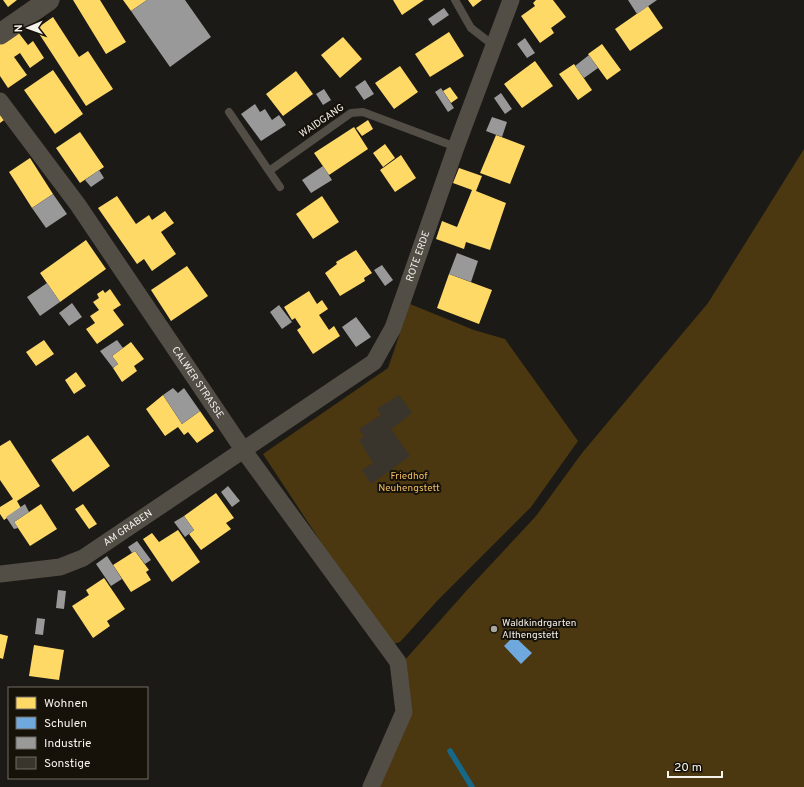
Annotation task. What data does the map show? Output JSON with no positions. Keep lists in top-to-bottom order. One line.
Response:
{"streets":{"street":["ROTE ERDE","CALWER STRASSE","AM GRABEN"],"lane":["WAIDGANG"]},"crossings":[["WAIDGANG","ROTE ERDE"],["ROTE ERDE","CALWER STRASSE"],["ROTE ERDE","AM GRABEN"],["CALWER STRASSE","AM GRABEN"]],"parks":["Friedhof Neuhengstett"],"places":["Waldkindrgarten Althengstett"],"legend":["Wohnen","Schulen","Industrie","Sonstige"],"scale_bar":"20 m","north":"left"}
